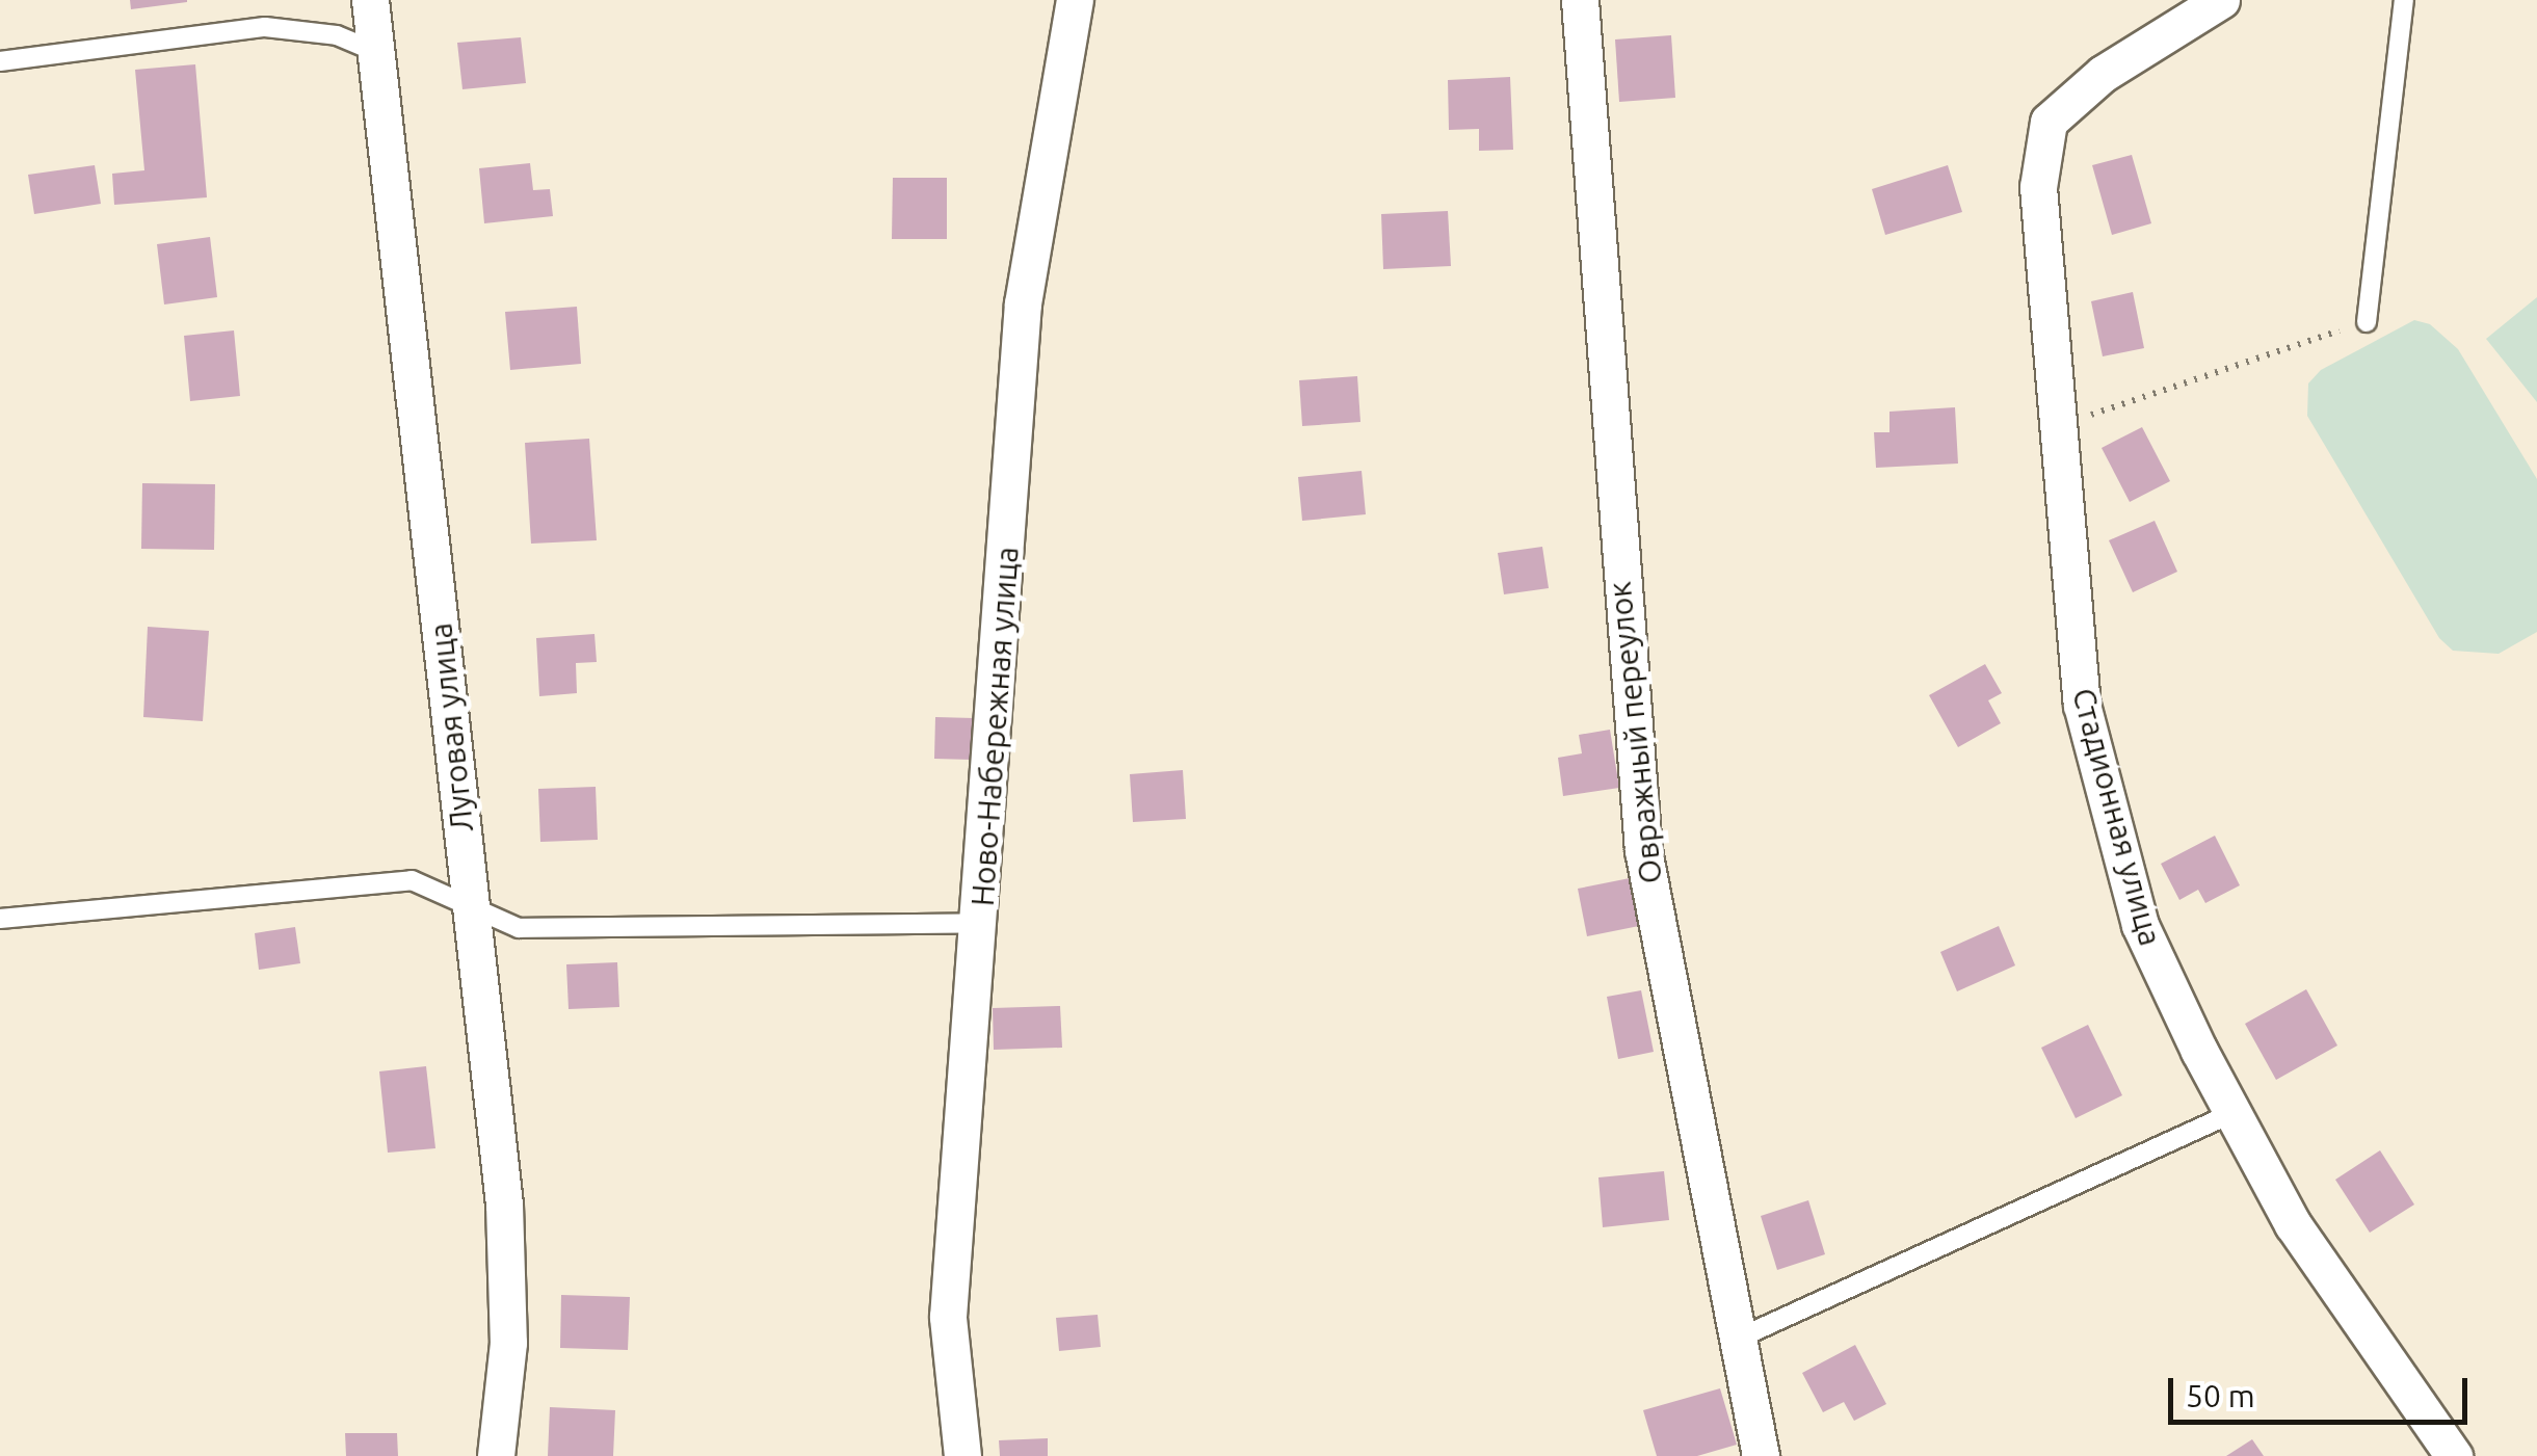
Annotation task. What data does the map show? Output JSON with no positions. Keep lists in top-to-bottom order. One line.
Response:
{"streets":{"street":["Ново-Набережная улица","Луговая улица","Овражный переулок","Стадионная улица"]},"scale_bar":"50 m"}
